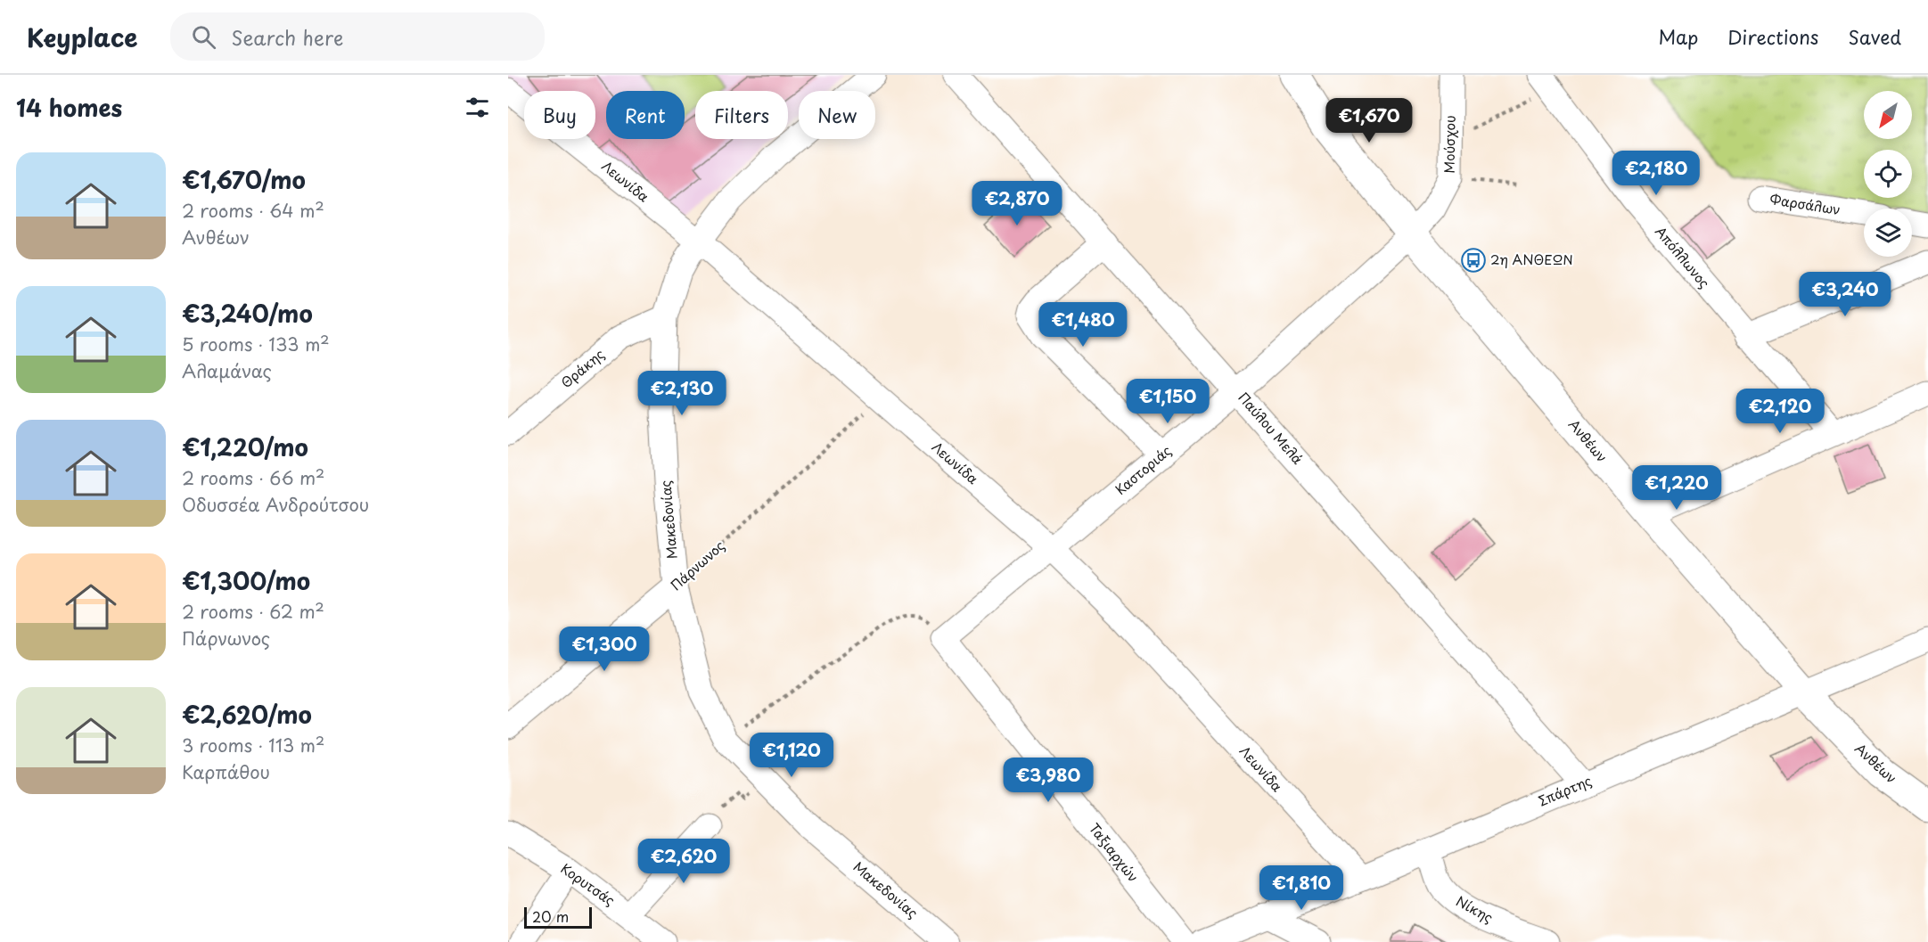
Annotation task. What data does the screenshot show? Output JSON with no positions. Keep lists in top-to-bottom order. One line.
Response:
{"streets":{"street":["Μούσχου","Λεωνίδα","Φαρσάλων","Απόλλωνος","Θράκης","Παύλου Μελά","Ανθέων","Καστοριάς","Μακεδονίας","Πάρνωνος","Σπάρτης","Ταξιαρχών","Κορυτσάς","Νίκης"]},"crossings":[["Μούσχου","Ανθέων"],["Μούσχου","Καστοριάς"],["Λεωνίδα","Καστοριάς"],["Λεωνίδα","Μακεδονίας"],["Λεωνίδα","Πάρνωνος"],["Λεωνίδα","Σπάρτης"],["Θράκης","Μακεδονίας"],["Παύλου Μελά","Καστοριάς"],["Παύλου Μελά","Σπάρτης"],["Ανθέων","Καστοριάς"],["Ανθέων","Σπάρτης"],["Καστοριάς","Ταξιαρχών"],["Μακεδονίας","Πάρνωνος"],["Σπάρτης","Νίκης"]],"places":{"bus stop":["2η ΑΝΘΕΩΝ"]},"scale_bar":"20 m","north":"bottom left","page":{"header":"Keyplace","search":"Search here","nav":["Map","Directions","Saved"],"heading":"14 homes","chip":["Buy","Rent","Filters","New"],"price":["€1,670","€2,180","€2,870","€3,240","€1,480","€2,130","€1,150","€2,120","€1,220","€1,300","€1,120","€3,980","€2,620","€1,810"],"list":[{"name":"€1,670/mo","note":"2 rooms · 64 m² · Ανθέων"},{"name":"€3,240/mo","note":"5 rooms · 133 m² · Αλαμάνας"},{"name":"€1,220/mo","note":"2 rooms · 66 m² · Οδυσσέα Ανδρούτσου"},{"name":"€1,300/mo","note":"2 rooms · 62 m² · Πάρνωνος"},{"name":"€2,620/mo","note":"3 rooms · 113 m² · Καρπάθου"}],"scale":"20 m"}}
